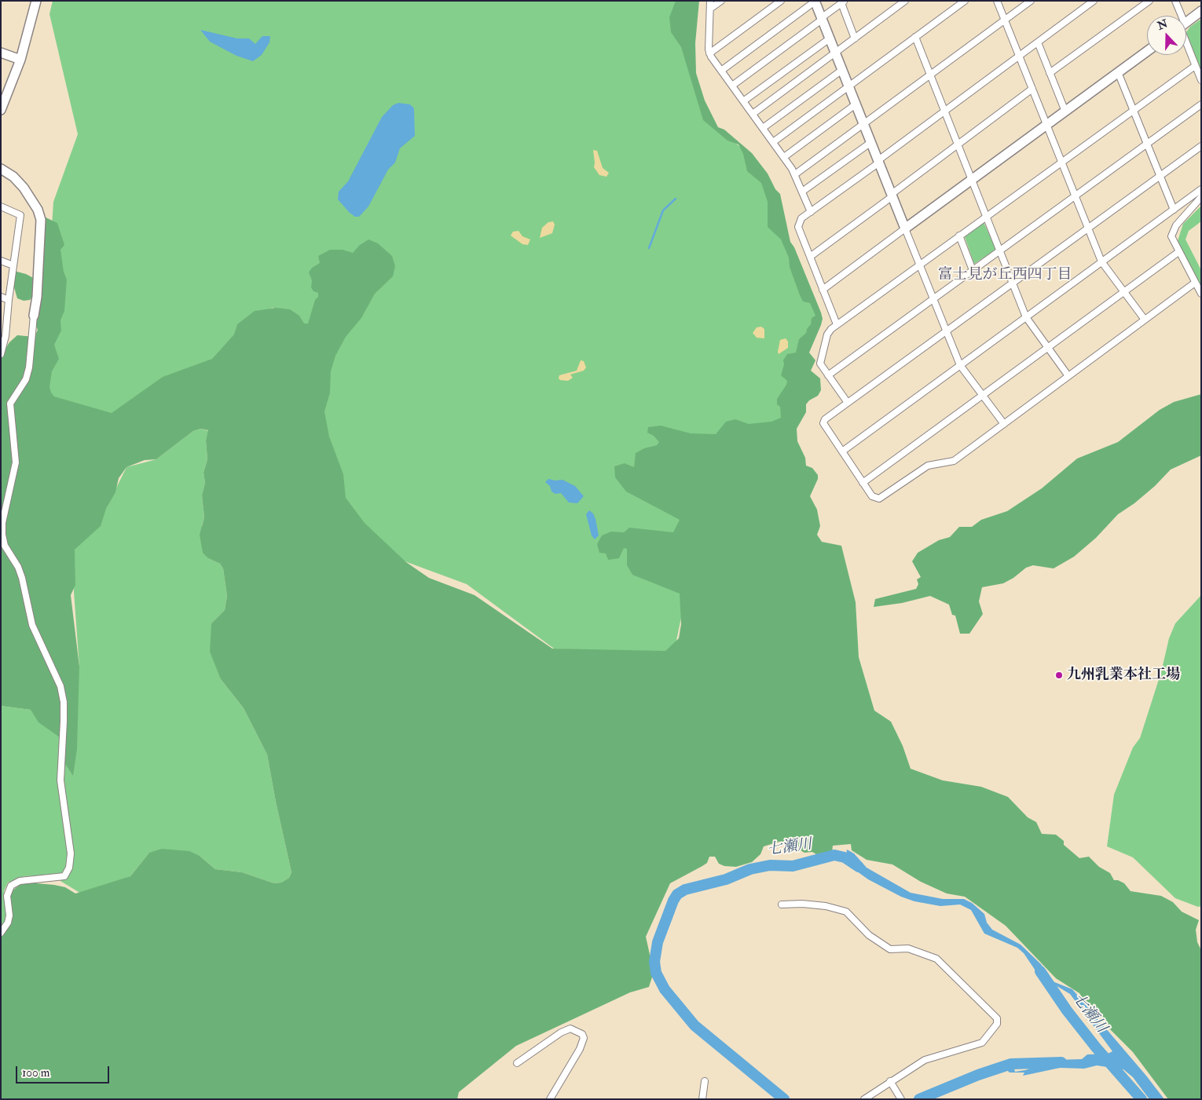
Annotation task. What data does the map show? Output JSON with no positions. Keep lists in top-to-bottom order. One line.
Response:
{"districts":["富士見が丘西四丁目"],"water":["七瀬川"],"places":["九州乳業本社工場"],"scale_bar":"100 m","north":"top"}
